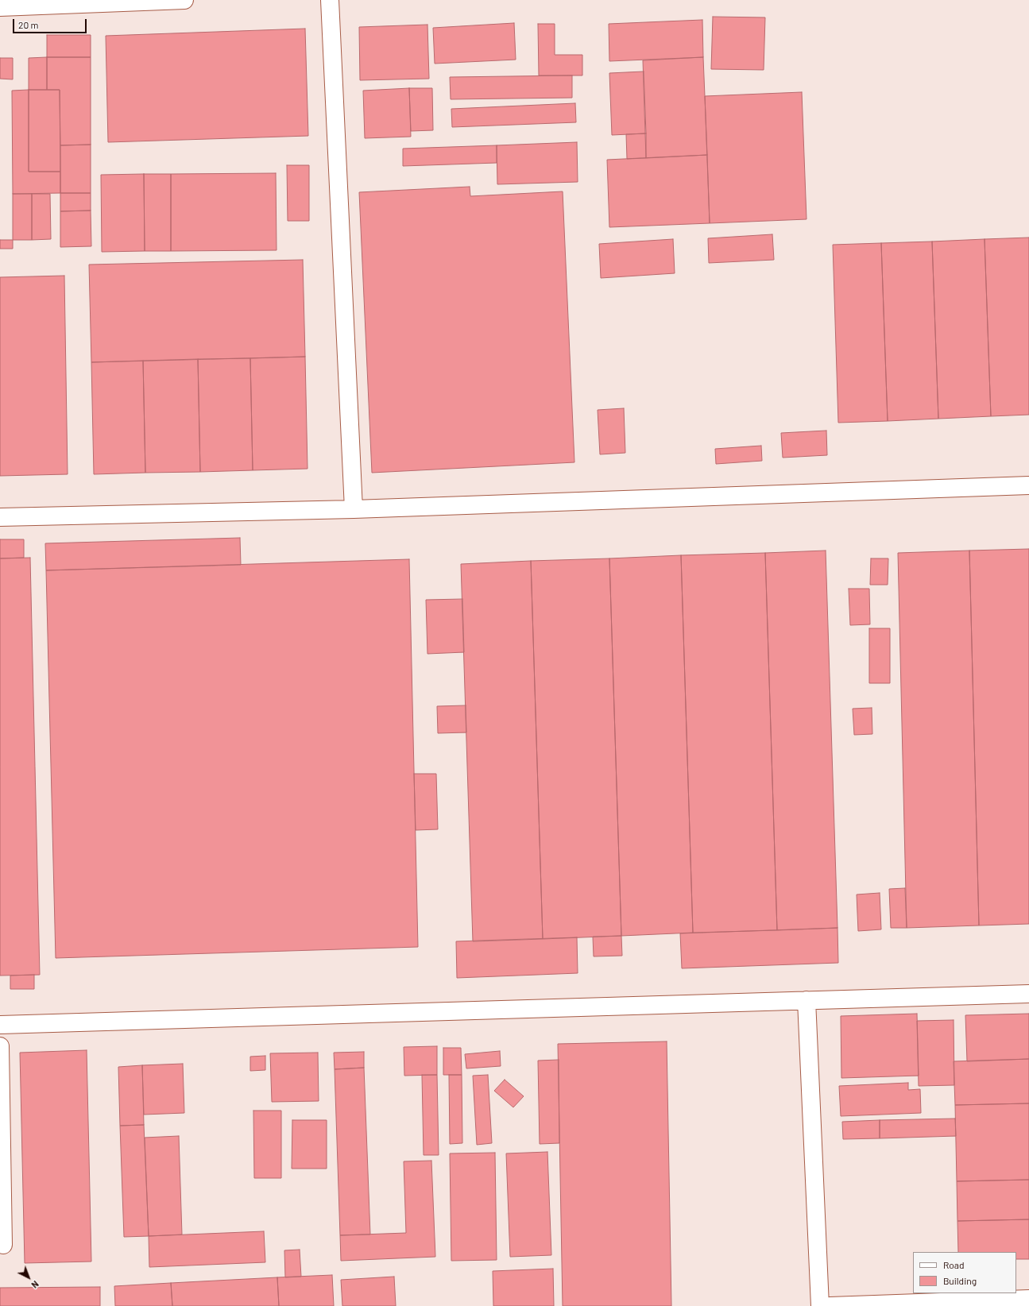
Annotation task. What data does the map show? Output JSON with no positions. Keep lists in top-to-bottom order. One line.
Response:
{"legend":["Road","Building"],"scale_bar":"20 m","north":"bottom right"}
